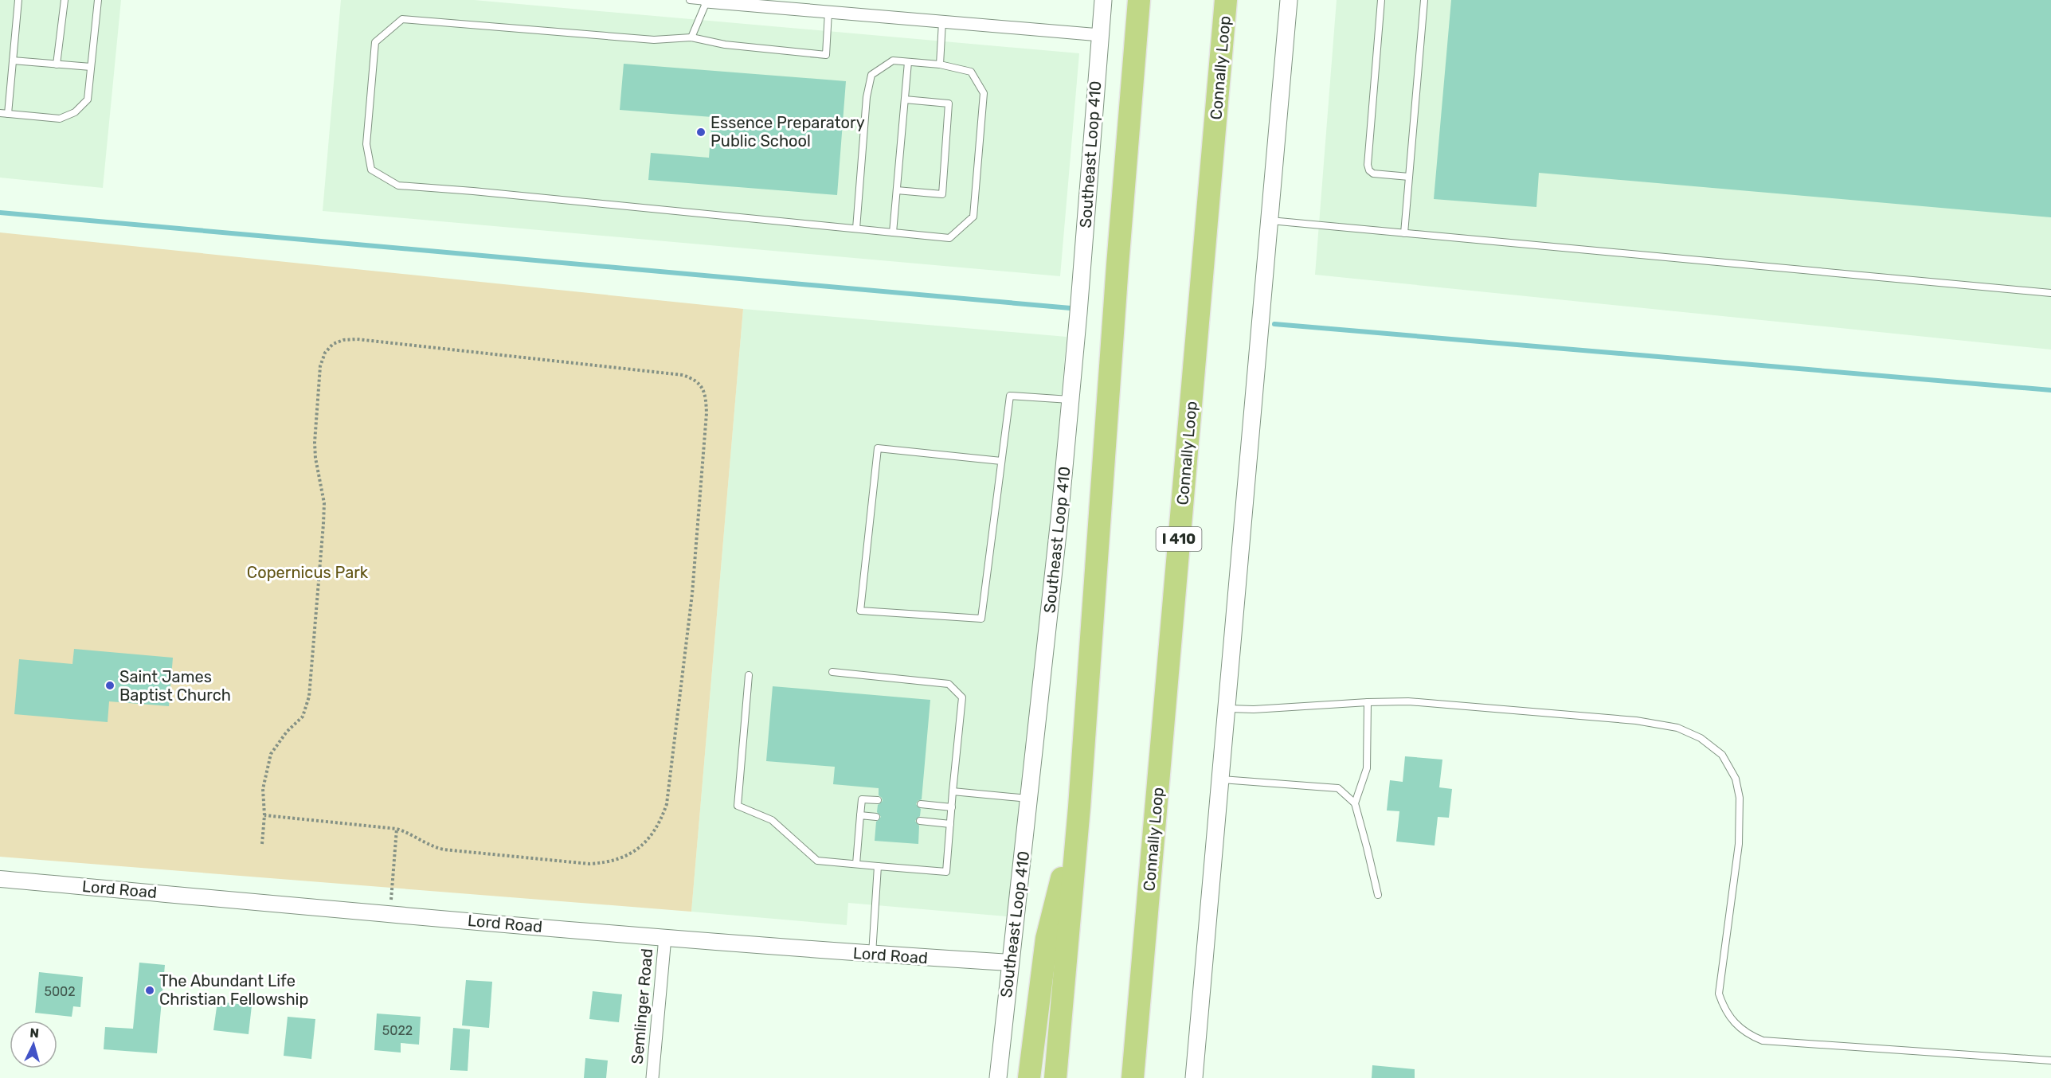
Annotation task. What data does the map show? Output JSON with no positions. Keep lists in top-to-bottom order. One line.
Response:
{"streets":{"highway":["Connally Loop","I 410"],"main road":["Southeast Loop 410"],"street":["Lord Road","Semlinger Road"]},"crossings":[["Southeast Loop 410","Lord Road"],["Lord Road","Semlinger Road"]],"parks":["Copernicus Park"],"places":["Essence Preparatory Public School","Saint James Baptist Church","The Abundant Life Christian Fellowship"],"house_numbers":["5002","5022"],"north":"top"}
